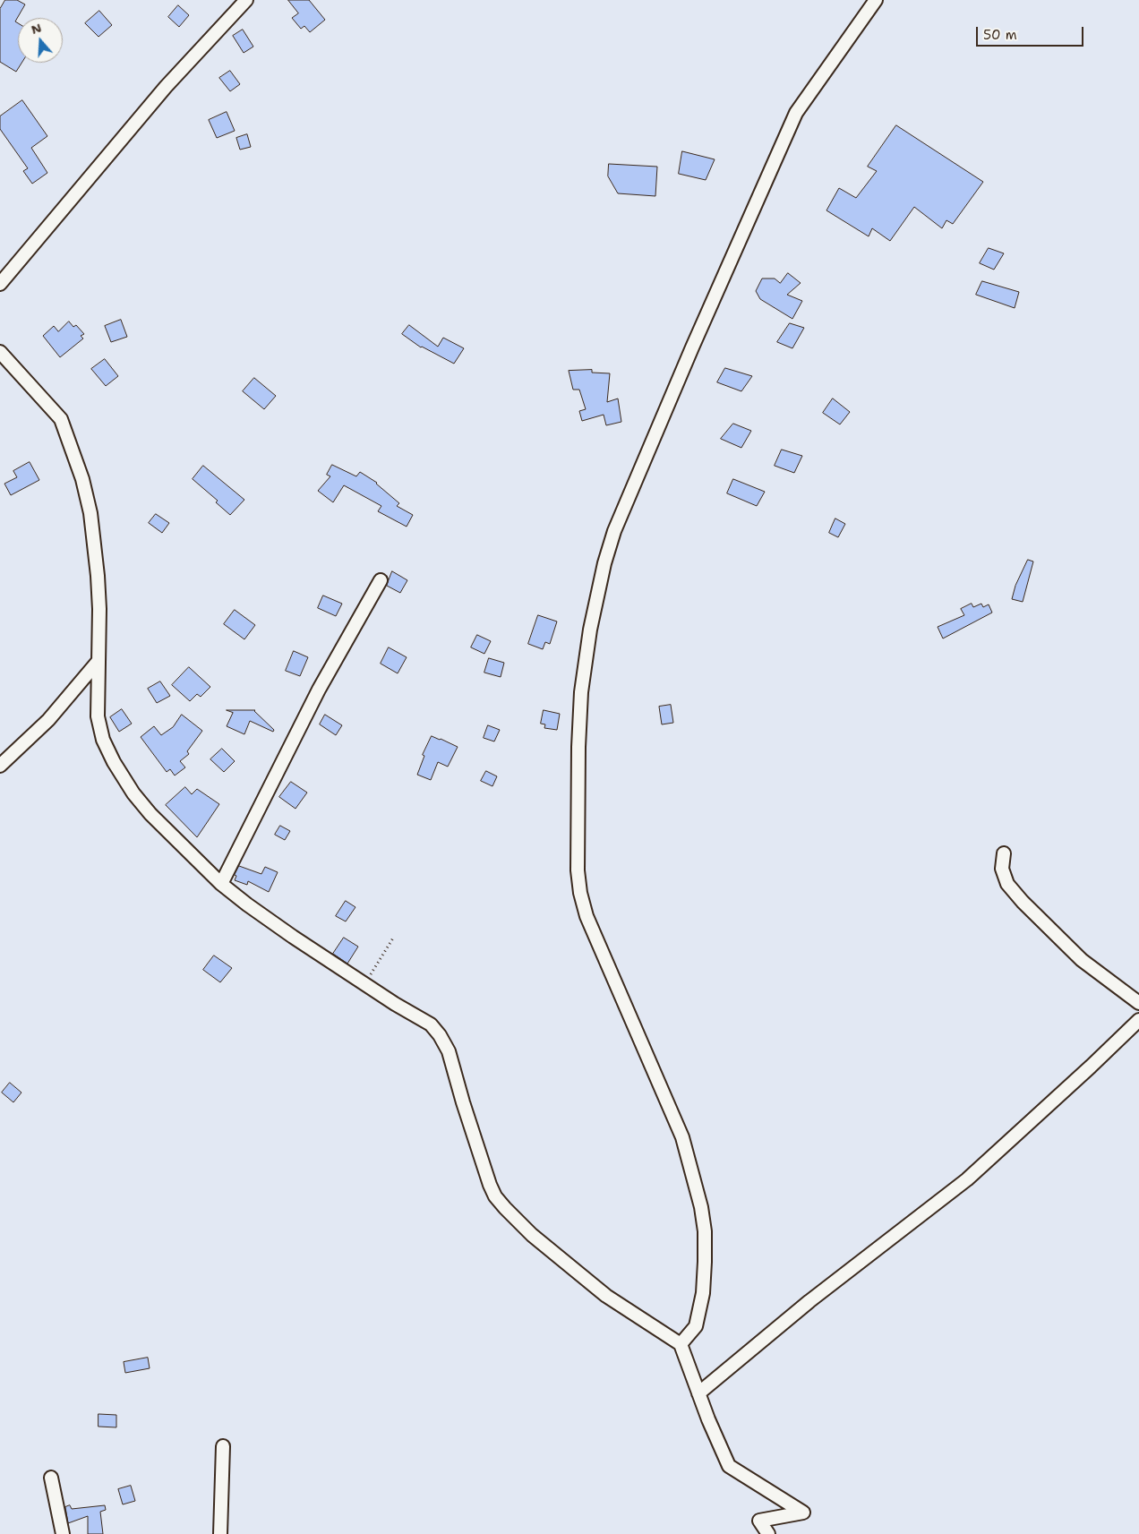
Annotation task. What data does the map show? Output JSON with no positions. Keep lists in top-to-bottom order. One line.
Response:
{"scale_bar":"50 m","north":"top"}
